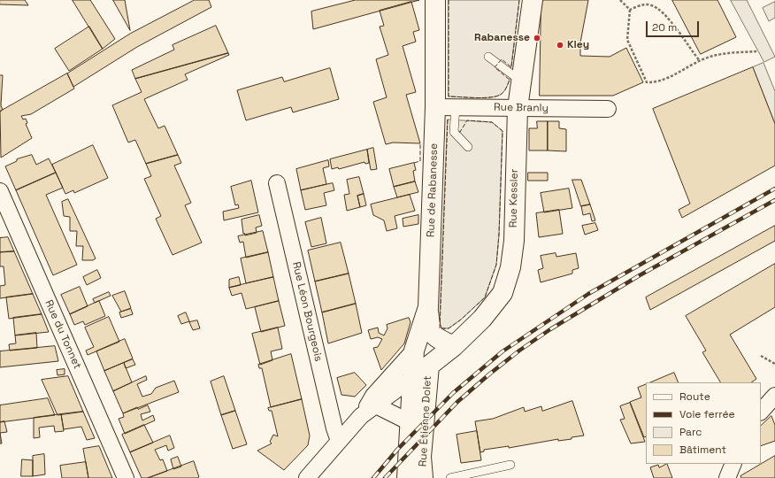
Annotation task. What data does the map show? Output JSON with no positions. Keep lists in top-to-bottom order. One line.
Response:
{"streets":{"main road":["Rue de Rabanesse","Rue Kessler","Rue Étienne Dolet"],"street":["Rue Branly","Rue Léon Bourgeois","Rue du Tonnet"]},"crossings":[["Rue Branly","Rue de Rabanesse"],["Rue Branly","Rue Kessler"],["Rue de Rabanesse","Rue Kessler"],["Rue de Rabanesse","Rue Étienne Dolet"],["Rue Kessler","Rue Étienne Dolet"]],"places":["Rabanesse","Kley"],"legend":["Route","Voie ferrée","Parc","Bâtiment"],"scale_bar":"20 m"}
